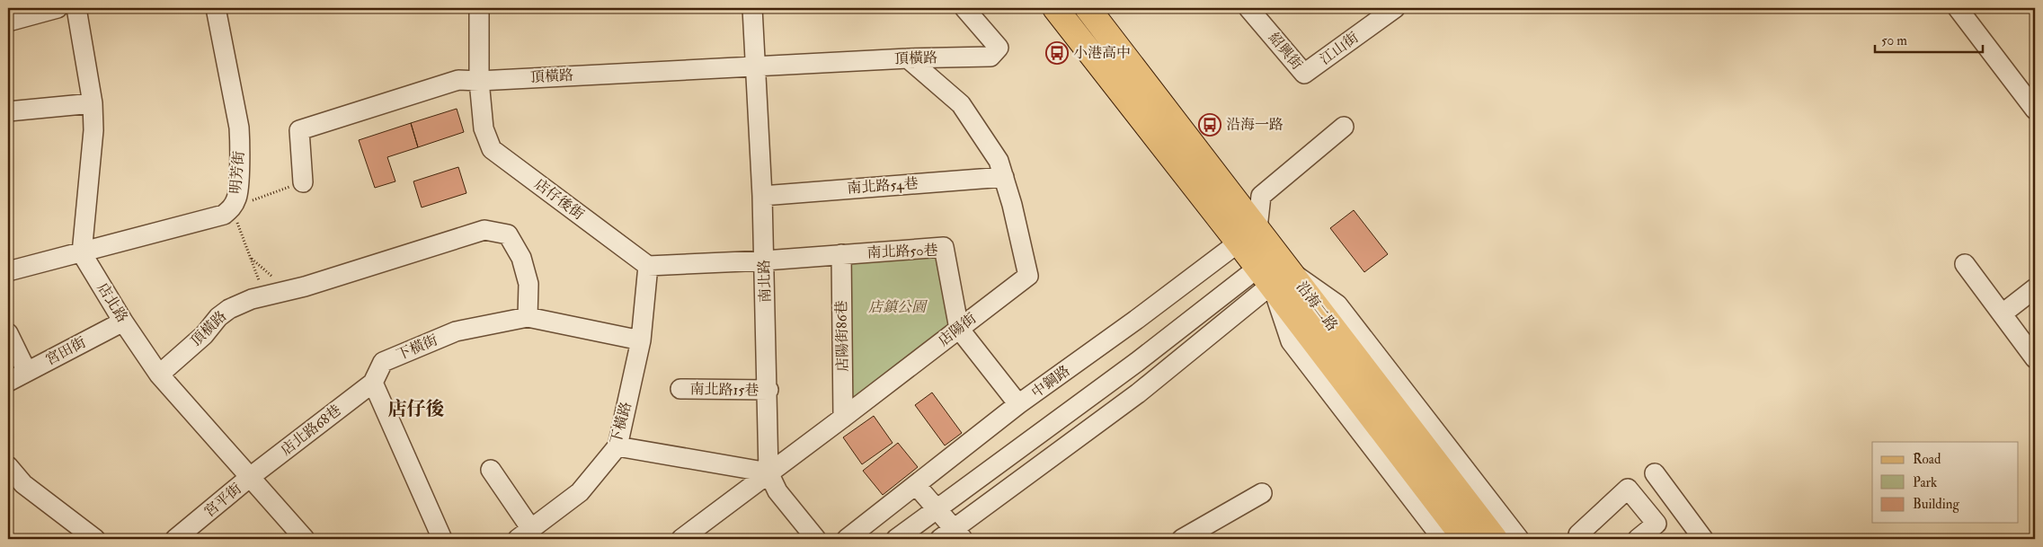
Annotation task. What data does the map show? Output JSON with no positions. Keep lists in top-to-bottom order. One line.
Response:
{"streets":{"main road":["沿海二路"],"street":["江山街","紹興街","頂橫路","明芳街","南北路54巷","店仔後街","南北路50巷","南北路","店北路","店陽街","店陽街86巷","下橫街","宮田街","中鋼路","南北路15巷","下橫路","店北路68巷","宮平街"]},"crossings":[["江山街","紹興街"],["頂橫路","店仔後街"],["頂橫路","南北路"],["頂橫路","店北路"],["頂橫路","店陽街"],["頂橫路","下橫街"],["明芳街","店北路"],["南北路54巷","南北路"],["南北路54巷","店陽街"],["店仔後街","下橫路"],["南北路50巷","南北路"],["南北路50巷","店陽街"],["南北路50巷","店陽街86巷"],["南北路50巷","中鋼路"],["南北路","店陽街"],["南北路","南北路15巷"],["店北路","宮田街"],["店北路","店北路68巷"],["店北路","宮平街"],["店陽街","店陽街86巷"],["下橫街","下橫路"],["下橫街","店北路68巷"],["店北路68巷","宮平街"]],"districts":["店仔後"],"parks":["店鎮公園"],"places":{"bus stop":["小港高中","沿海一路"]},"legend":["Road","Park","Building"],"scale_bar":"50 m"}
